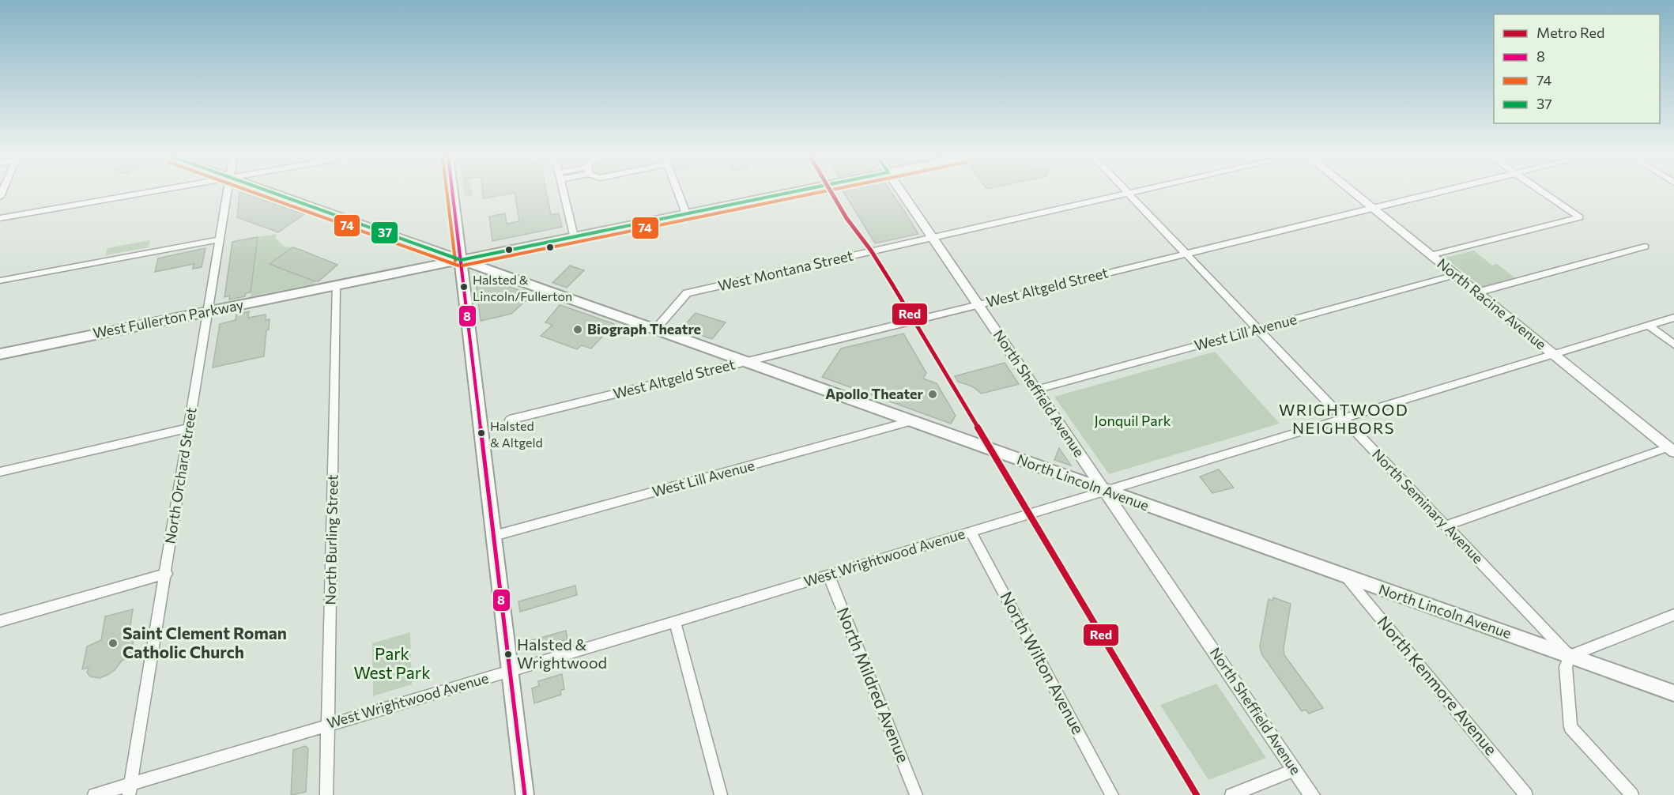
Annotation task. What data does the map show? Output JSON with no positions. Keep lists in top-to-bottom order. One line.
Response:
{"streets":{"main road":["West Fullerton Parkway","North Lincoln Avenue"],"street":["West Montana Street","West Altgeld Street","North Racine Avenue","West Lill Avenue","North Sheffield Avenue","North Orchard Street","North Seminary Avenue","North Burling Street","West Wrightwood Avenue","North Wilton Avenue","North Mildred Avenue","North Kenmore Avenue"]},"crossings":[["West Montana Street","North Sheffield Avenue"],["West Montana Street","North Lincoln Avenue"],["West Montana Street","North Seminary Avenue"],["West Altgeld Street","North Racine Avenue"],["West Altgeld Street","North Sheffield Avenue"],["West Altgeld Street","North Lincoln Avenue"],["West Altgeld Street","North Seminary Avenue"],["North Racine Avenue","West Lill Avenue"],["North Racine Avenue","West Wrightwood Avenue"],["West Fullerton Parkway","North Orchard Street"],["West Fullerton Parkway","North Lincoln Avenue"],["West Fullerton Parkway","North Burling Street"],["West Lill Avenue","North Sheffield Avenue"],["West Lill Avenue","North Lincoln Avenue"],["West Lill Avenue","North Seminary Avenue"],["North Sheffield Avenue","North Lincoln Avenue"],["North Sheffield Avenue","West Wrightwood Avenue"],["North Orchard Street","West Wrightwood Avenue"],["North Lincoln Avenue","North Seminary Avenue"],["North Lincoln Avenue","West Wrightwood Avenue"],["North Lincoln Avenue","North Kenmore Avenue"],["North Seminary Avenue","West Wrightwood Avenue"],["North Burling Street","West Wrightwood Avenue"],["West Wrightwood Avenue","North Wilton Avenue"],["West Wrightwood Avenue","North Mildred Avenue"]],"districts":["WRIGHTWOOD NEIGHBORS"],"parks":["Jonquil Park","Park West Park"],"places":["Halsted & Lincoln/Fullerton","Biograph Theatre","Apollo Theater","Halsted & Altgeld","Saint Clement Roman Catholic Church","Halsted & Wrightwood"],"lines":["metro line Red","transit line 8","transit line 74","transit line 37"],"legend":["Metro Red","8","74","37"]}
